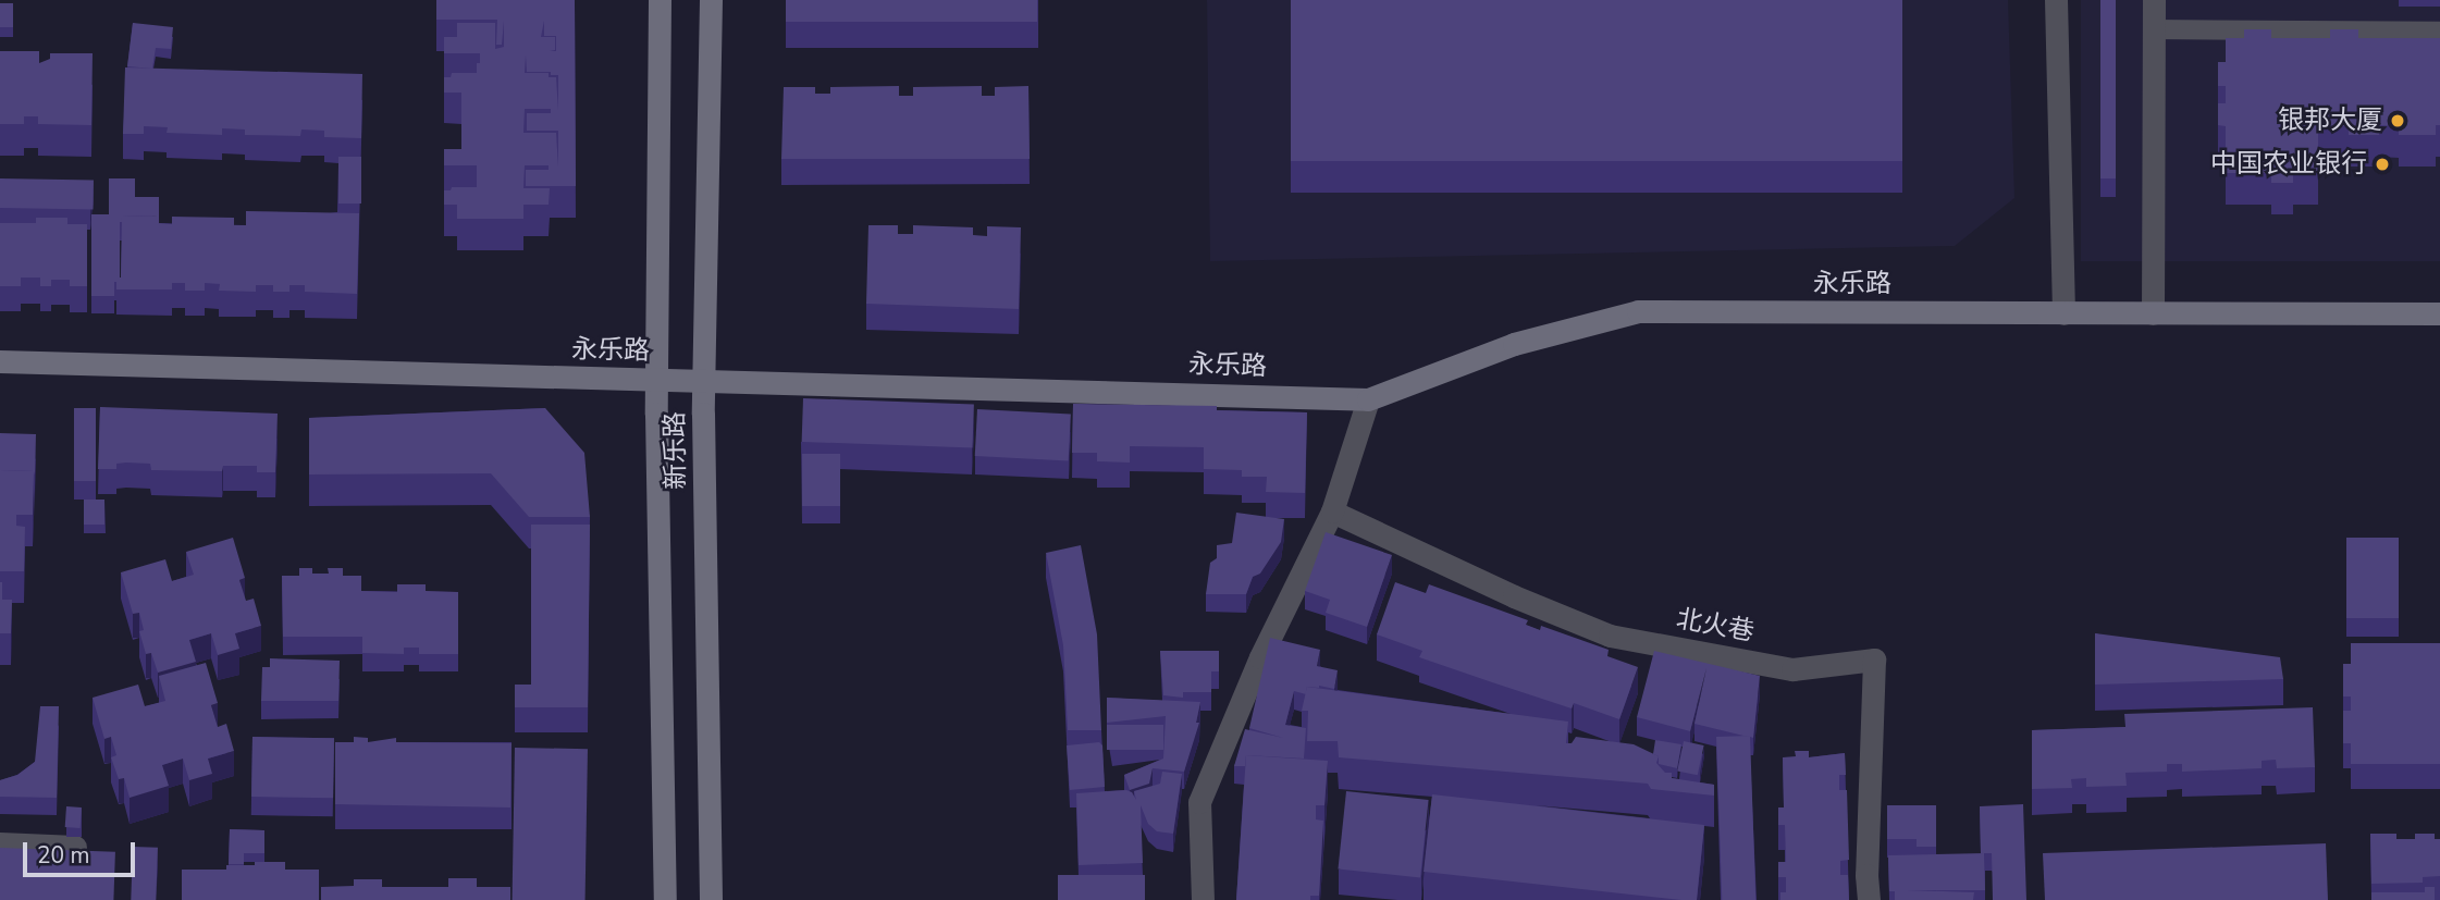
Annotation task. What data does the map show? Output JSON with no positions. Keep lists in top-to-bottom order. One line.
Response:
{"streets":{"street":["永乐路","新乐路","北火巷"]},"crossings":[["永乐路","新乐路"]],"places":["银邦大厦","中国农业银行"],"scale_bar":"20 m"}
